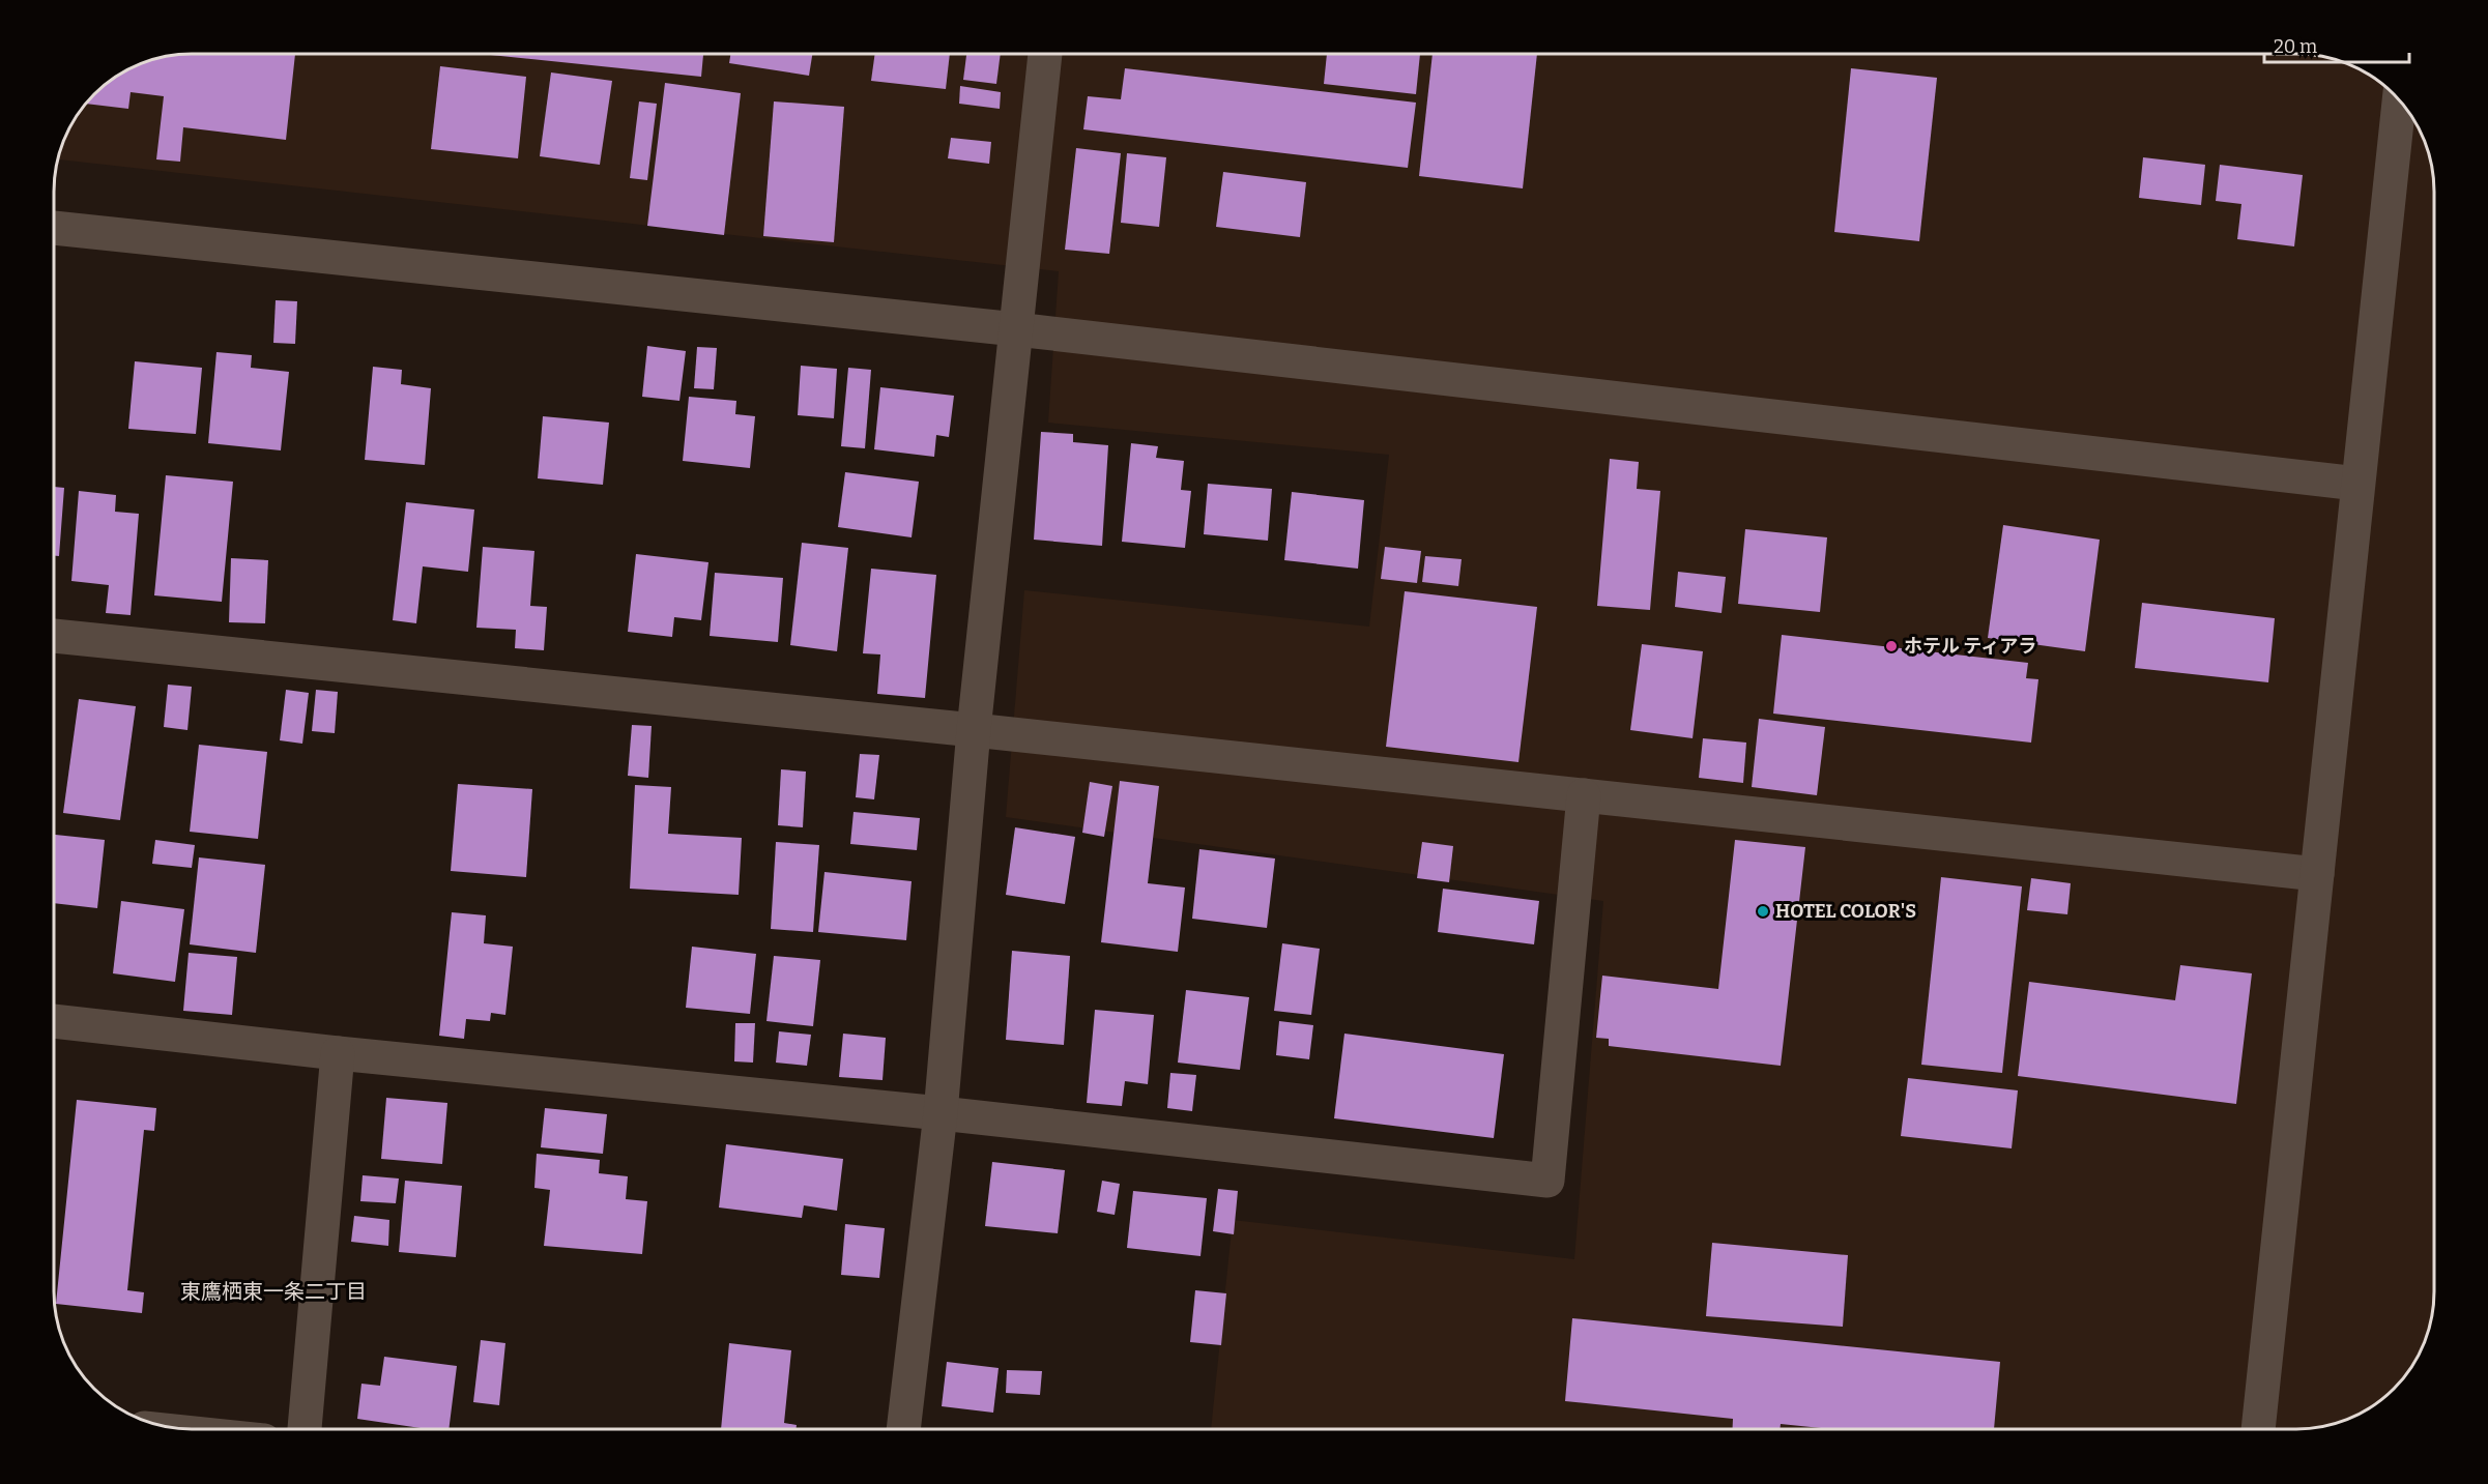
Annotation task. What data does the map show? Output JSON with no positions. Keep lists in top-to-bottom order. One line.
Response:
{"districts":["東鷹栖東一条二丁目"],"places":["ホテル ティアラ","HOTEL COLOR'S"],"scale_bar":"20 m"}
